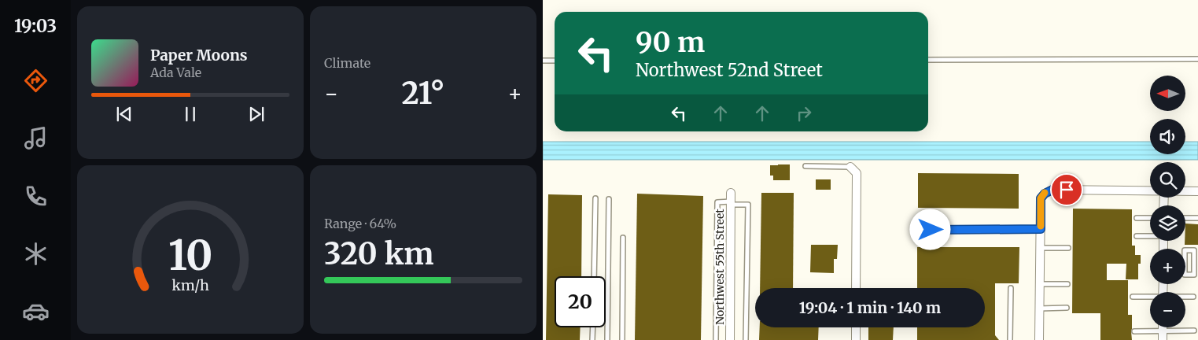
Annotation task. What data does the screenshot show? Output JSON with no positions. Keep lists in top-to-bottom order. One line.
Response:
{"streets":{"street":["Northwest 55th Street"]},"north":"left","page":{"tabs":"19:03","tile":["Climate",["Range · 64%","320 km"]],"turn":["90 m","Northwest 52nd Street"],"song":["Paper Moons","Ada Vale"],"map_buttons":["+","−"],"heat":["−","21°","+"],"limit":"20","trip":"19:04 · 1 min · 140 m","gauge":["10","km/h"]}}
